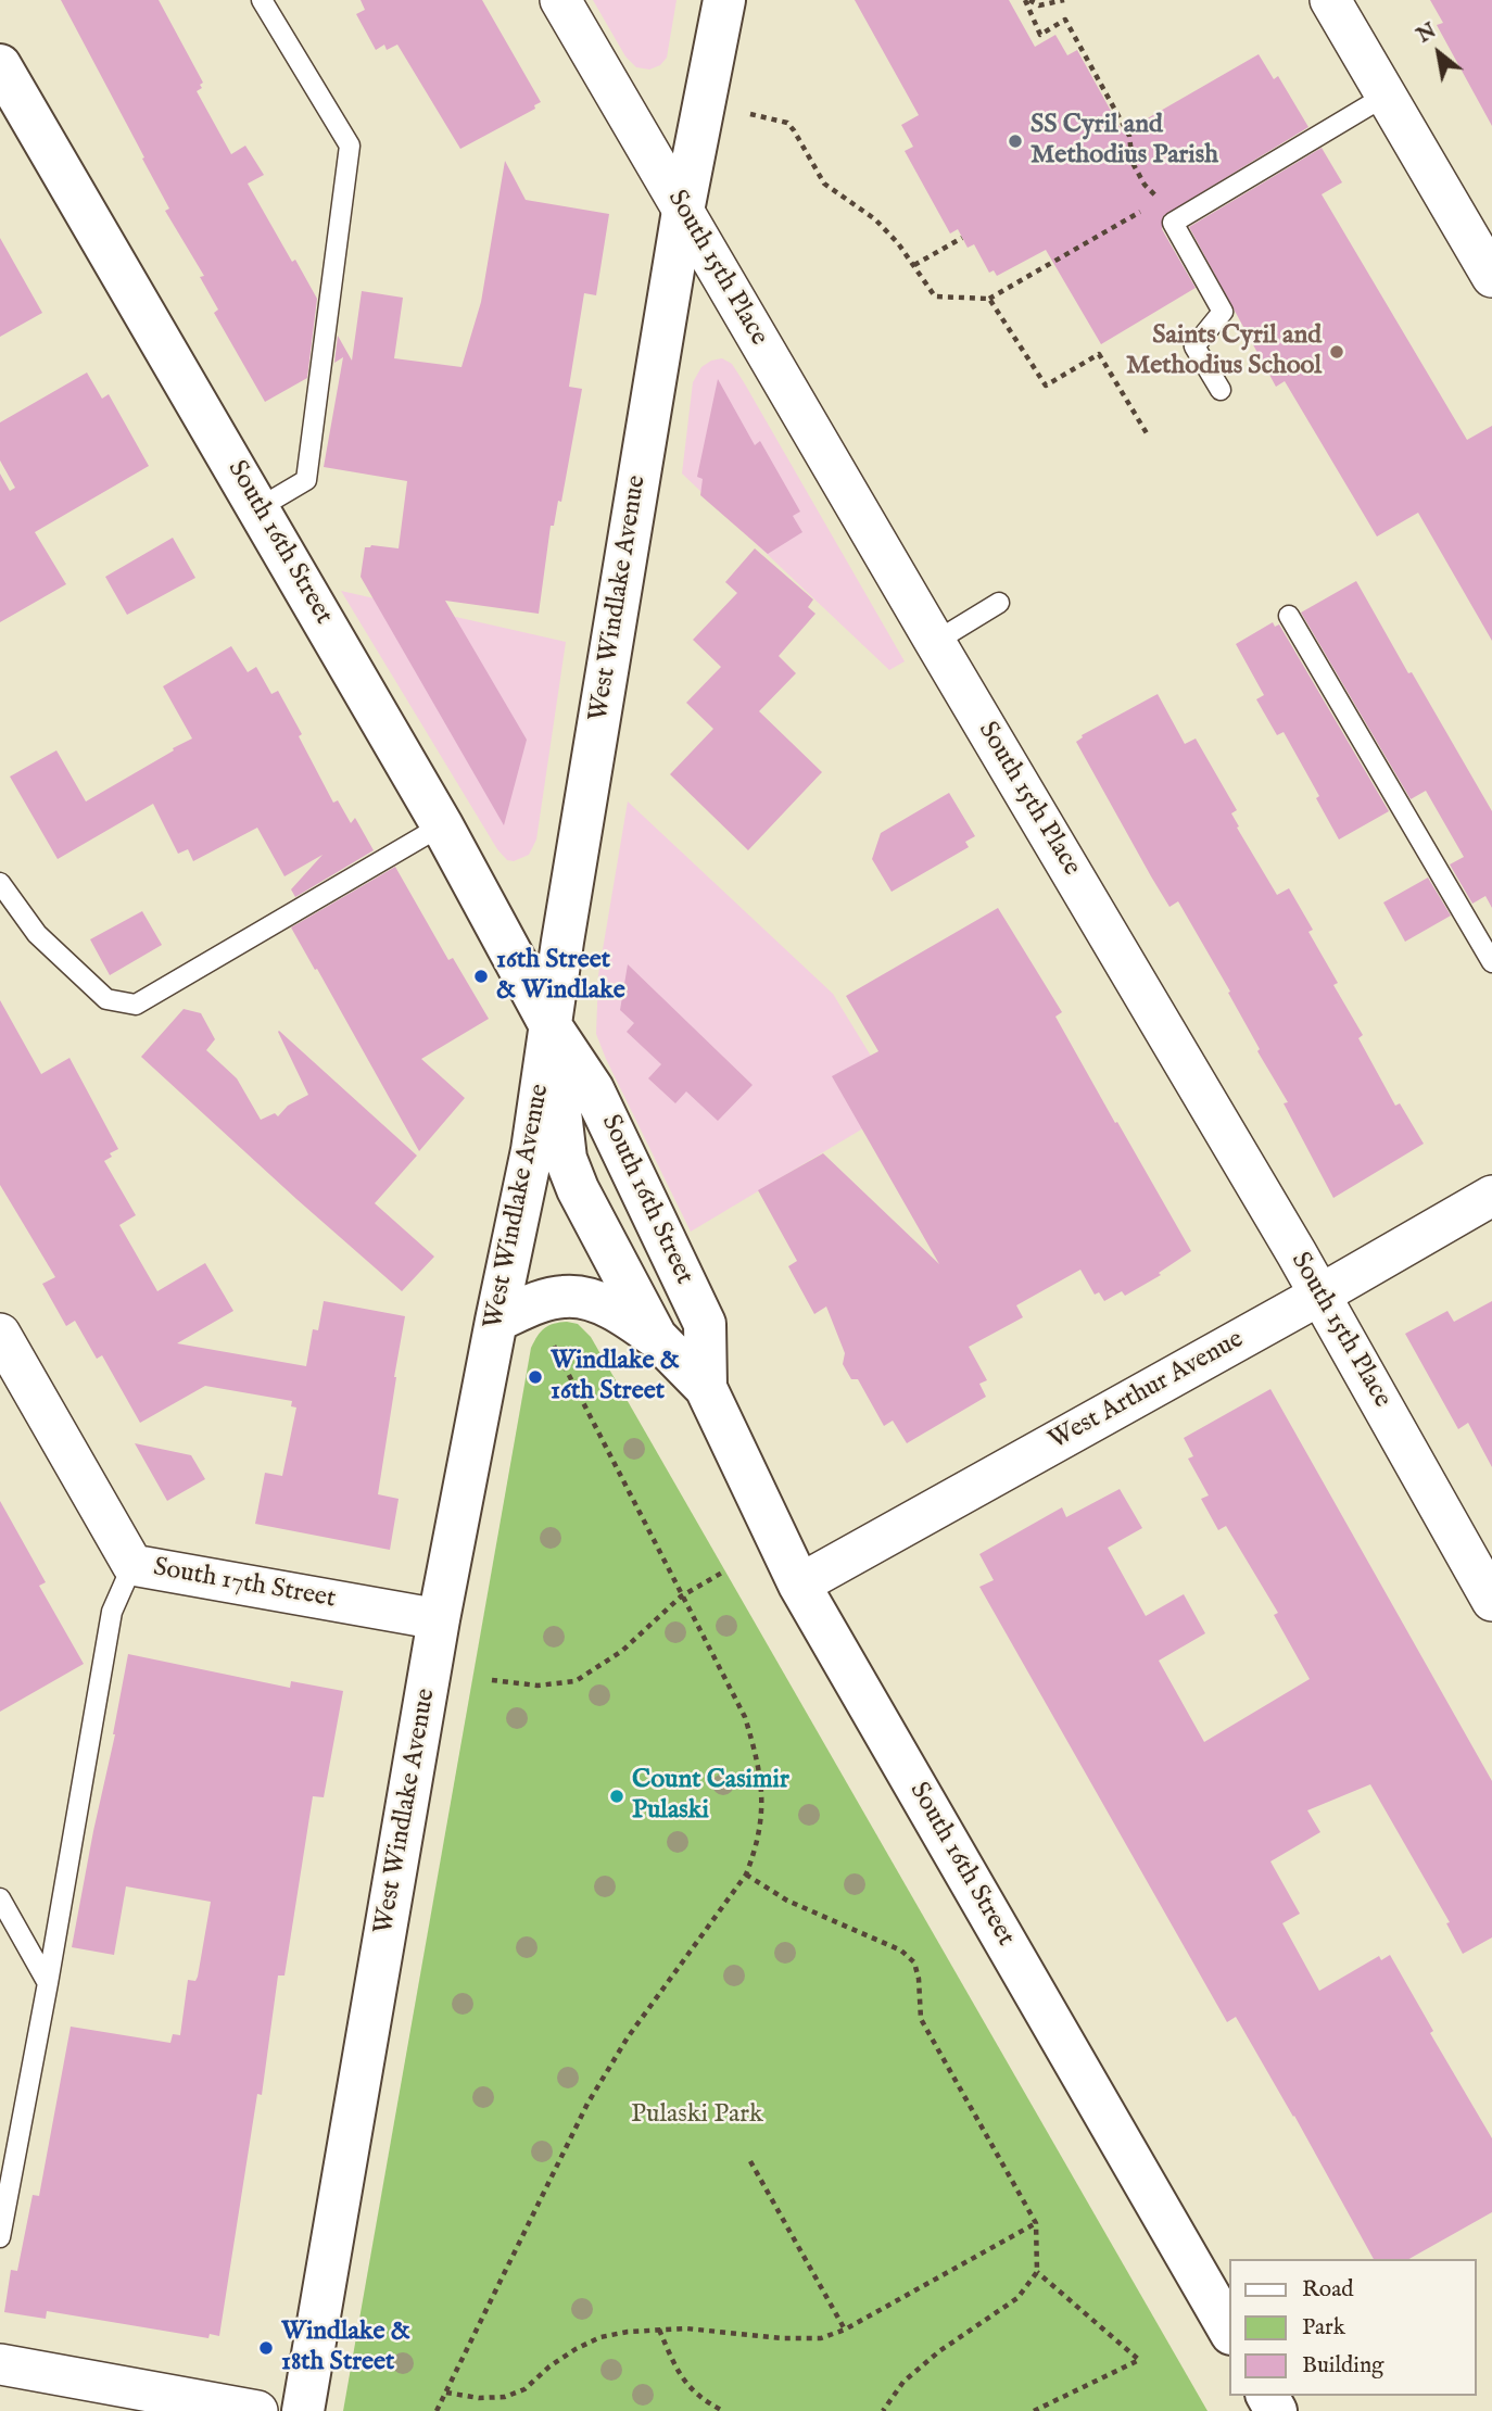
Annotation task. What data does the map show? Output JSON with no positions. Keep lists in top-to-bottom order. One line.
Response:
{"streets":{"street":["South 15th Place","South 16th Street","West Windlake Avenue","West Arthur Avenue","South 17th Street"]},"crossings":[["South 15th Place","West Windlake Avenue"],["South 15th Place","West Arthur Avenue"],["South 16th Street","West Windlake Avenue"],["South 16th Street","West Arthur Avenue"],["West Windlake Avenue","South 17th Street"]],"parks":["Pulaski Park"],"places":["SS Cyril and Methodius Parish","Saints Cyril and Methodius School","16th Street & Windlake","Windlake & 16th Street","Count Casimir Pulaski","Windlake & 18th Street"],"legend":["Road","Park","Building"],"north":"top left"}
